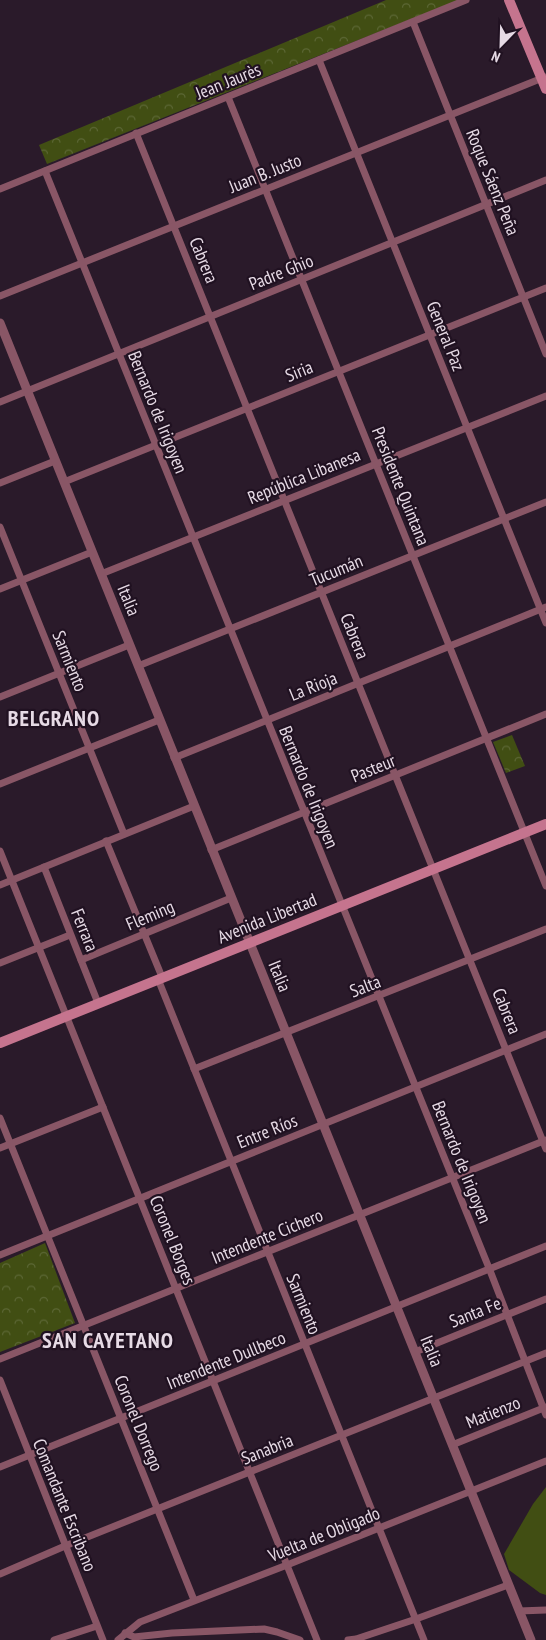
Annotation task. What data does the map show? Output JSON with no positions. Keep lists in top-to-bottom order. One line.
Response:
{"streets":{"main road":["Avenida Libertad"],"street":["Jean Jaurès","Juan B. Justo","Roque Sáenz Peña","Cabrera","Padre Ghio","General Paz","Siria","Bernardo de Irigoyen","República Libanesa","Presidente Quintana","Tucumán","Italia","Sarmiento","La Rioja","Pasteur","Fleming","Ferrara","Salta","Entre Ríos","Intendente Cichero","Coronel Borges","Santa Fe","Intendente Dullbeco","Matienzo","Coronel Dorrego","Sanabria","Comandante Escribano","Vuelta de Obligado"]},"crossings":[["Jean Jaurès","Roque Sáenz Peña"],["Jean Jaurès","Cabrera"],["Jean Jaurès","General Paz"],["Jean Jaurès","Bernardo de Irigoyen"],["Jean Jaurès","Presidente Quintana"],["Juan B. Justo","Roque Sáenz Peña"],["Juan B. Justo","Cabrera"],["Juan B. Justo","General Paz"],["Juan B. Justo","Bernardo de Irigoyen"],["Juan B. Justo","Presidente Quintana"],["Roque Sáenz Peña","Padre Ghio"],["Roque Sáenz Peña","Siria"],["Cabrera","Padre Ghio"],["Cabrera","Siria"],["Cabrera","República Libanesa"],["Cabrera","Tucumán"],["Cabrera","La Rioja"],["Cabrera","Pasteur"],["Cabrera","Avenida Libertad"],["Cabrera","Salta"],["Cabrera","Entre Ríos"],["Cabrera","Intendente Cichero"],["Padre Ghio","General Paz"],["Padre Ghio","Bernardo de Irigoyen"],["Padre Ghio","Presidente Quintana"],["Padre Ghio","Italia"],["General Paz","Siria"],["General Paz","República Libanesa"],["General Paz","Tucumán"],["General Paz","La Rioja"],["Siria","Bernardo de Irigoyen"],["Siria","Presidente Quintana"],["Siria","Italia"],["Bernardo de Irigoyen","República Libanesa"],["Bernardo de Irigoyen","Tucumán"],["Bernardo de Irigoyen","La Rioja"],["Bernardo de Irigoyen","Pasteur"],["Bernardo de Irigoyen","Avenida Libertad"],["Bernardo de Irigoyen","Salta"],["Bernardo de Irigoyen","Entre Ríos"],["Bernardo de Irigoyen","Intendente Cichero"],["Bernardo de Irigoyen","Santa Fe"],["Bernardo de Irigoyen","Intendente Dullbeco"],["Bernardo de Irigoyen","Matienzo"],["Bernardo de Irigoyen","Sanabria"],["República Libanesa","Presidente Quintana"],["República Libanesa","Italia"],["Presidente Quintana","Tucumán"],["Presidente Quintana","La Rioja"],["Presidente Quintana","Pasteur"],["Presidente Quintana","Avenida Libertad"],["Tucumán","Italia"],["Italia","La Rioja"],["Italia","Pasteur"],["Italia","Fleming"],["Italia","Avenida Libertad"],["Italia","Salta"],["Italia","Entre Ríos"],["Italia","Intendente Cichero"],["Italia","Santa Fe"],["Italia","Intendente Dullbeco"],["Italia","Matienzo"],["Italia","Sanabria"],["Italia","Vuelta de Obligado"],["Sarmiento","Fleming"],["Sarmiento","Avenida Libertad"],["Sarmiento","Salta"],["Sarmiento","Entre Ríos"],["Sarmiento","Intendente Cichero"],["Sarmiento","Intendente Dullbeco"],["Sarmiento","Sanabria"],["Sarmiento","Vuelta de Obligado"],["Fleming","Ferrara"],["Avenida Libertad","Ferrara"],["Avenida Libertad","Coronel Borges"],["Entre Ríos","Coronel Borges"],["Entre Ríos","Coronel Dorrego"],["Intendente Cichero","Coronel Borges"],["Intendente Cichero","Coronel Dorrego"],["Coronel Borges","Intendente Dullbeco"],["Coronel Borges","Sanabria"],["Coronel Borges","Vuelta de Obligado"],["Intendente Dullbeco","Coronel Dorrego"],["Intendente Dullbeco","Comandante Escribano"],["Coronel Dorrego","Sanabria"],["Coronel Dorrego","Vuelta de Obligado"],["Sanabria","Comandante Escribano"]],"districts":["BELGRANO","SAN CAYETANO"],"north":"bottom left"}
